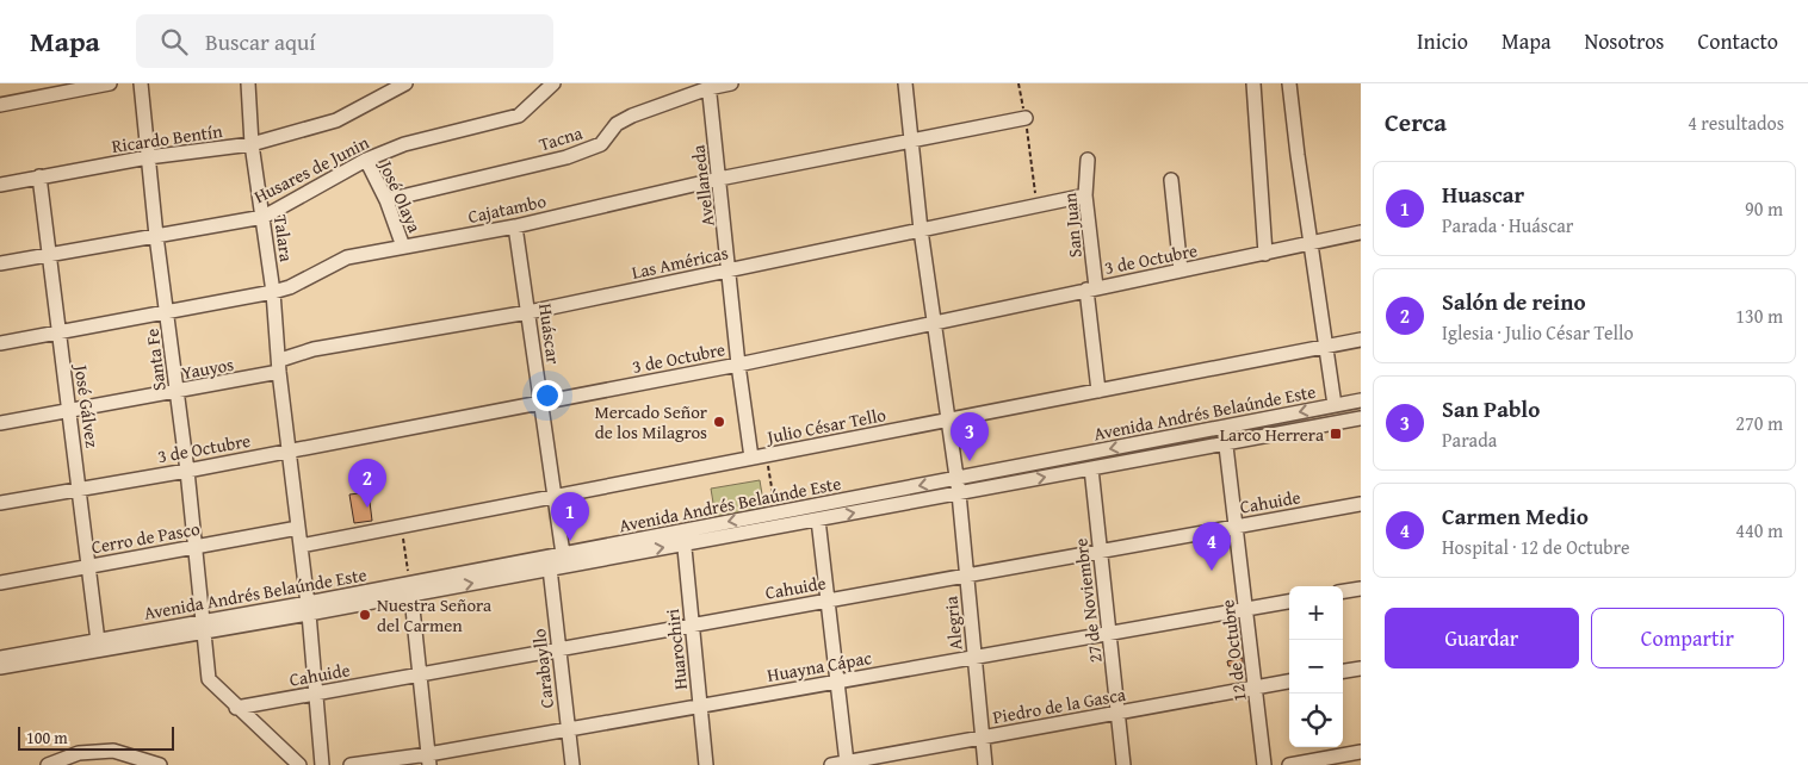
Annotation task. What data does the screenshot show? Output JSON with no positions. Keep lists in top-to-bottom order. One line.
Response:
{"streets":{"street":["Ricardo Bentín","Tacna","Husares de Junin","Avellaneda","José Olaya","Cajatambo","San Juan","Talara","3 de Octubre","Las Américas","Huáscar","Santa Fe","Yauyos","José Gálvez","Avenida Andrés Belaúnde Este","Julio César Tello","Cahuide","Cerro de Pasco","27 de Noviembre","Alegria","Huarochiri","12 de Octubre","Huayna Cápac","Carabayllo","Piedro de la Gasca"]},"crossings":[["Ricardo Bentín","Talara"],["Ricardo Bentín","Santa Fe"],["Ricardo Bentín","José Gálvez"],["Tacna","Avellaneda"],["Tacna","José Olaya"],["Husares de Junin","José Olaya"],["Husares de Junin","Talara"],["Husares de Junin","Santa Fe"],["Husares de Junin","José Gálvez"],["Avellaneda","Cajatambo"],["Avellaneda","3 de Octubre"],["Avellaneda","Las Américas"],["Avellaneda","Julio César Tello"],["José Olaya","Cajatambo"],["Cajatambo","Talara"],["Cajatambo","Huáscar"],["Cajatambo","Santa Fe"],["Cajatambo","José Gálvez"],["Cajatambo","Alegria"],["San Juan","3 de Octubre"],["San Juan","Las Américas"],["San Juan","Julio César Tello"],["Talara","3 de Octubre"],["Talara","Las Américas"],["Talara","Yauyos"],["Talara","Avenida Andrés Belaúnde Este"],["Talara","Julio César Tello"],["Talara","Cahuide"],["Talara","Cerro de Pasco"],["3 de Octubre","Huáscar"],["3 de Octubre","Santa Fe"],["3 de Octubre","José Gálvez"],["3 de Octubre","Alegria"],["Las Américas","Huáscar"],["Las Américas","Yauyos"],["Las Américas","Alegria"],["Huáscar","Avenida Andrés Belaúnde Este"],["Huáscar","Julio César Tello"],["Santa Fe","Yauyos"],["Santa Fe","Avenida Andrés Belaúnde Este"],["Santa Fe","Cahuide"],["Santa Fe","Cerro de Pasco"],["Yauyos","José Gálvez"],["José Gálvez","Avenida Andrés Belaúnde Este"],["José Gálvez","Cerro de Pasco"],["Avenida Andrés Belaúnde Este","27 de Noviembre"],["Avenida Andrés Belaúnde Este","Alegria"],["Avenida Andrés Belaúnde Este","Huarochiri"],["Avenida Andrés Belaúnde Este","12 de Octubre"],["Avenida Andrés Belaúnde Este","Carabayllo"],["Julio César Tello","Alegria"],["Cahuide","27 de Noviembre"],["Cahuide","Alegria"],["Cahuide","Huarochiri"],["Cahuide","12 de Octubre"],["Cahuide","Carabayllo"],["27 de Noviembre","Huayna Cápac"],["27 de Noviembre","Piedro de la Gasca"],["Alegria","Huayna Cápac"],["Alegria","Piedro de la Gasca"],["Huarochiri","Huayna Cápac"],["12 de Octubre","Huayna Cápac"],["12 de Octubre","Piedro de la Gasca"],["Huayna Cápac","Carabayllo"]],"places":{"other":["Mercado Señor de los Milagros","Nuestra Señora del Carmen"],"transit":["Larco Herrera"]},"scale_bar":"100 m","page":{"header":"Mapa","search":"Buscar aquí","nav":["Inicio","Mapa","Nosotros","Contacto"],"heading":["Cerca","4 resultados"],"list":[{"mark":"1","name":"Huascar","note":"Parada · Huáscar","value":"90 m"},{"mark":"2","name":"Salón de reino","note":"Iglesia · Julio César Tello","value":"130 m"},{"mark":"3","name":"San Pablo","note":"Parada","value":"270 m"},{"mark":"4","name":"Carmen Medio","note":"Hospital · 12 de Octubre","value":"440 m"}],"pins":["3","2","1","4"],"map_buttons":["+","−"],"buttons":["Guardar","Compartir"],"scale":"100 m"}}
